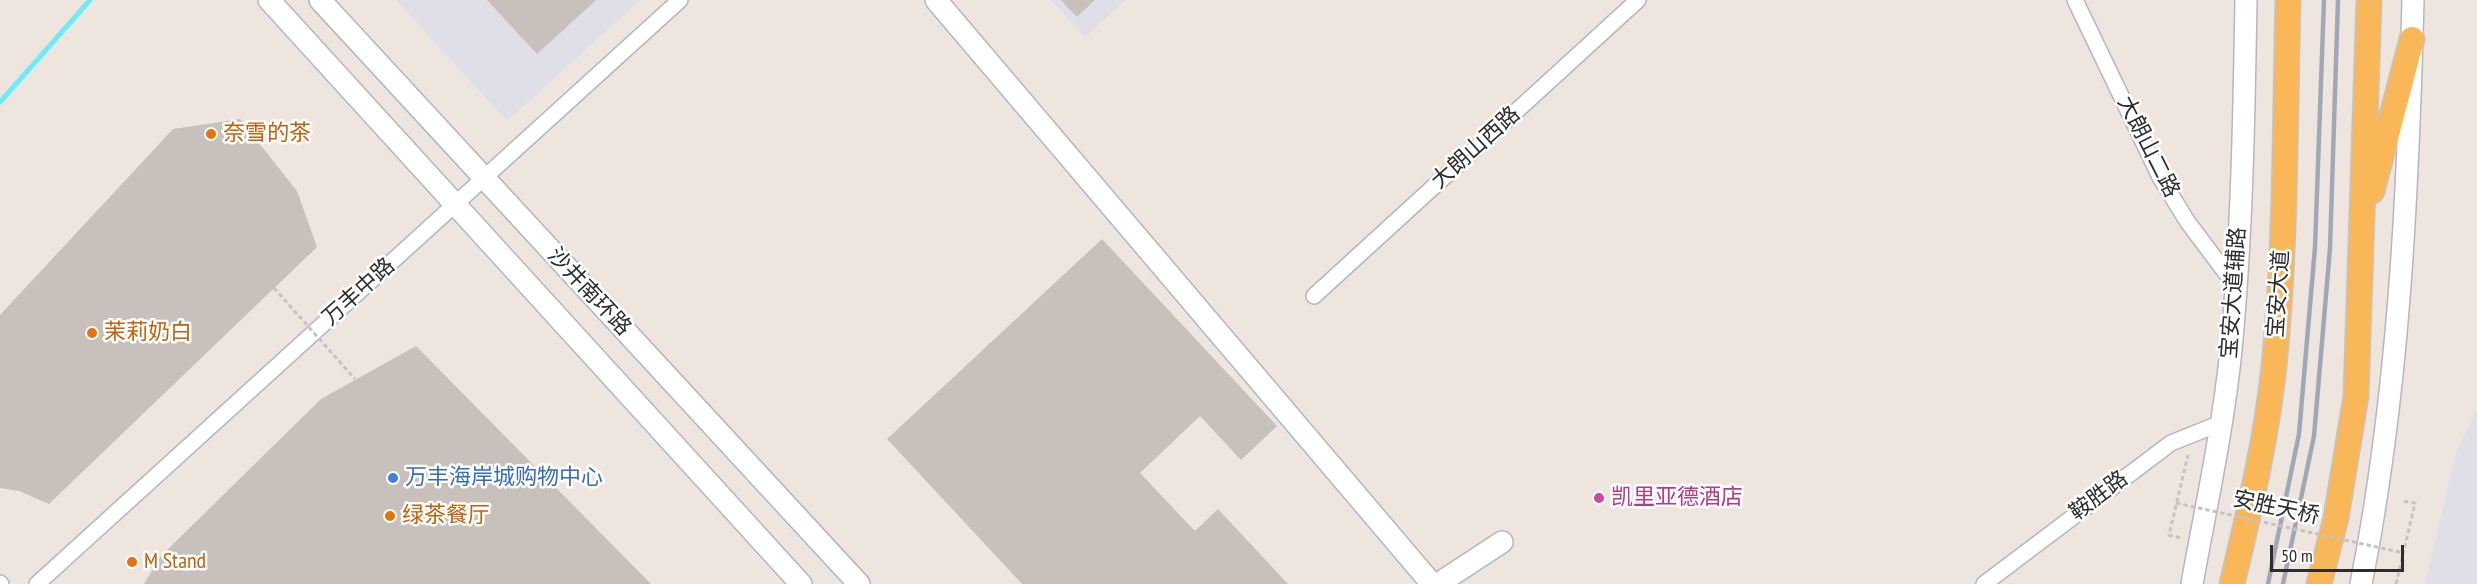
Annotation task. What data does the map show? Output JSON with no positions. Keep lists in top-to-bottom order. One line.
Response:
{"streets":{"main road":["沙井南环路","宝安大道辅路","宝安大道"],"street":["大朗山二路","大朗山西路","万丰中路","鞍胜路"],"path":["安胜天桥"]},"crossings":[["大朗山二路","宝安大道辅路"],["万丰中路","沙井南环路"],["宝安大道辅路","鞍胜路"]],"places":["奈雪的茶","茉莉奶白","万丰海岸城购物中心","凯里亚德酒店","绿茶餐厅","M Stand"],"scale_bar":"50 m"}
